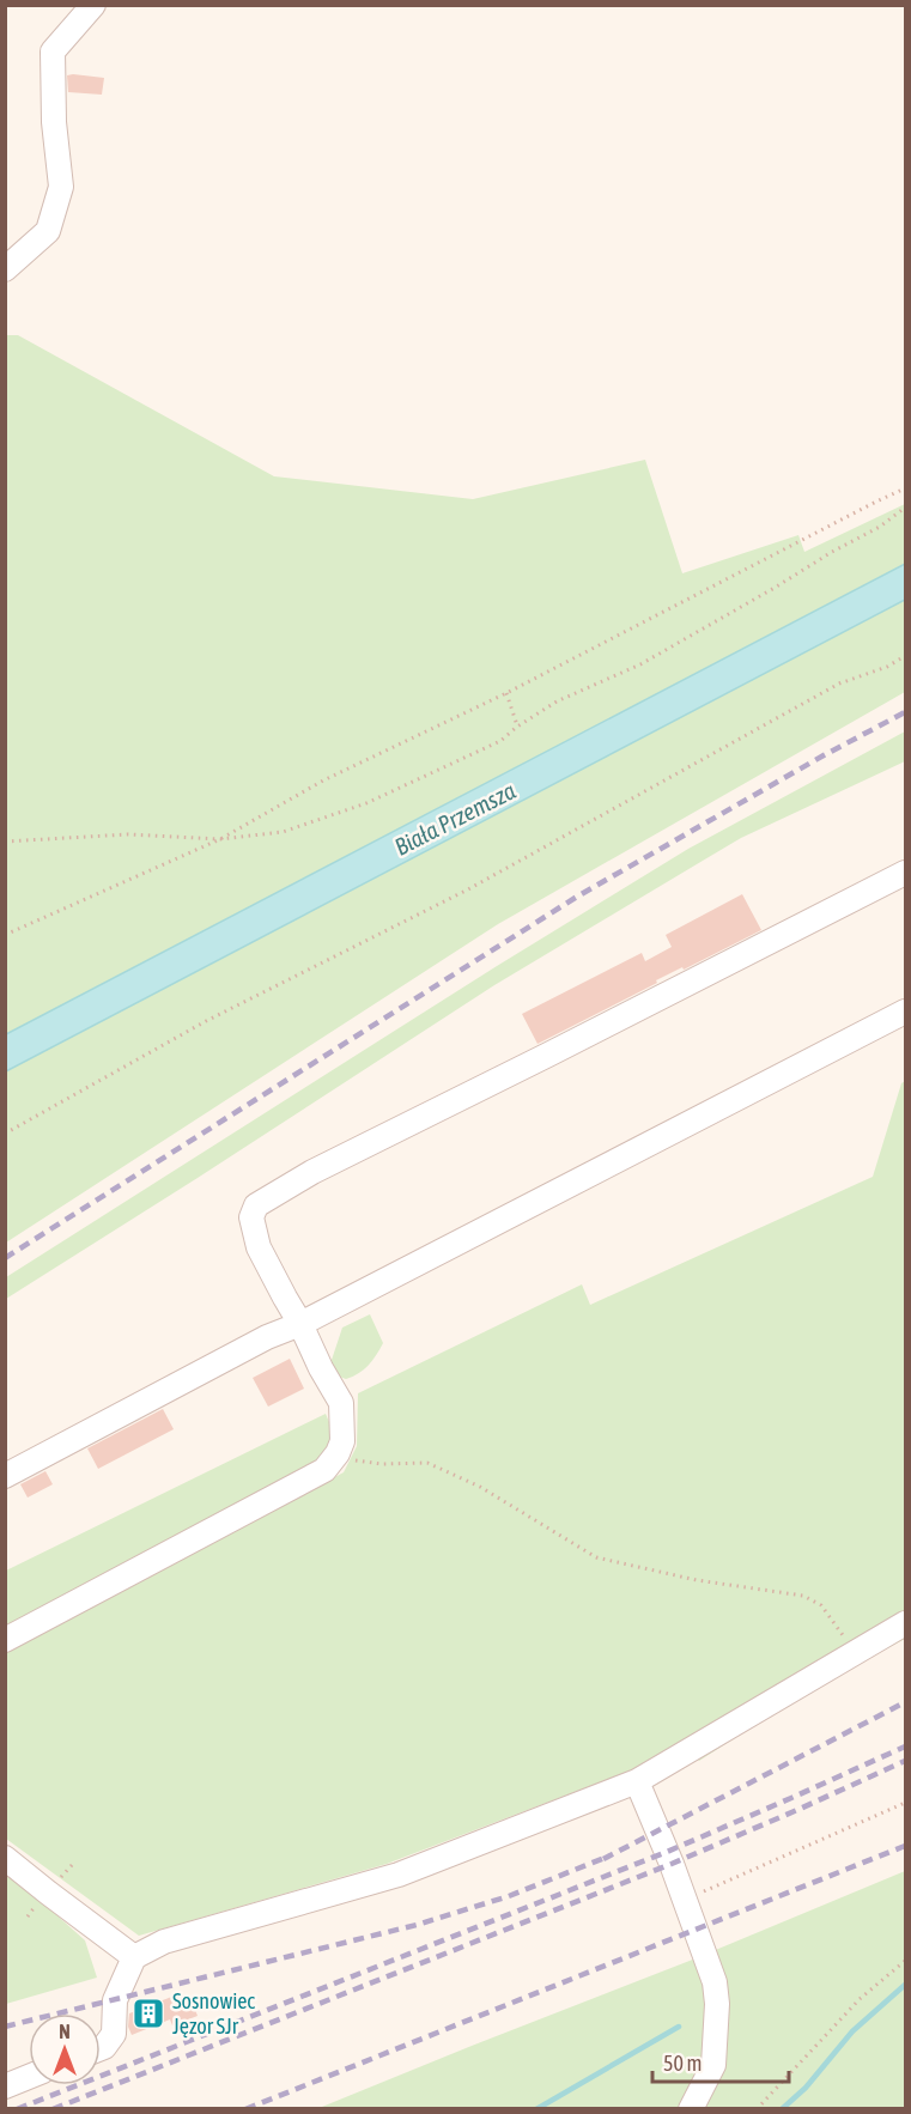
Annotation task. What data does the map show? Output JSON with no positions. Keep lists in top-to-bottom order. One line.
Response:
{"water":["Biała Przemsza"],"places":{"building":["Sosnowiec Jęzor SJr"]},"scale_bar":"50 m","north":"top"}
